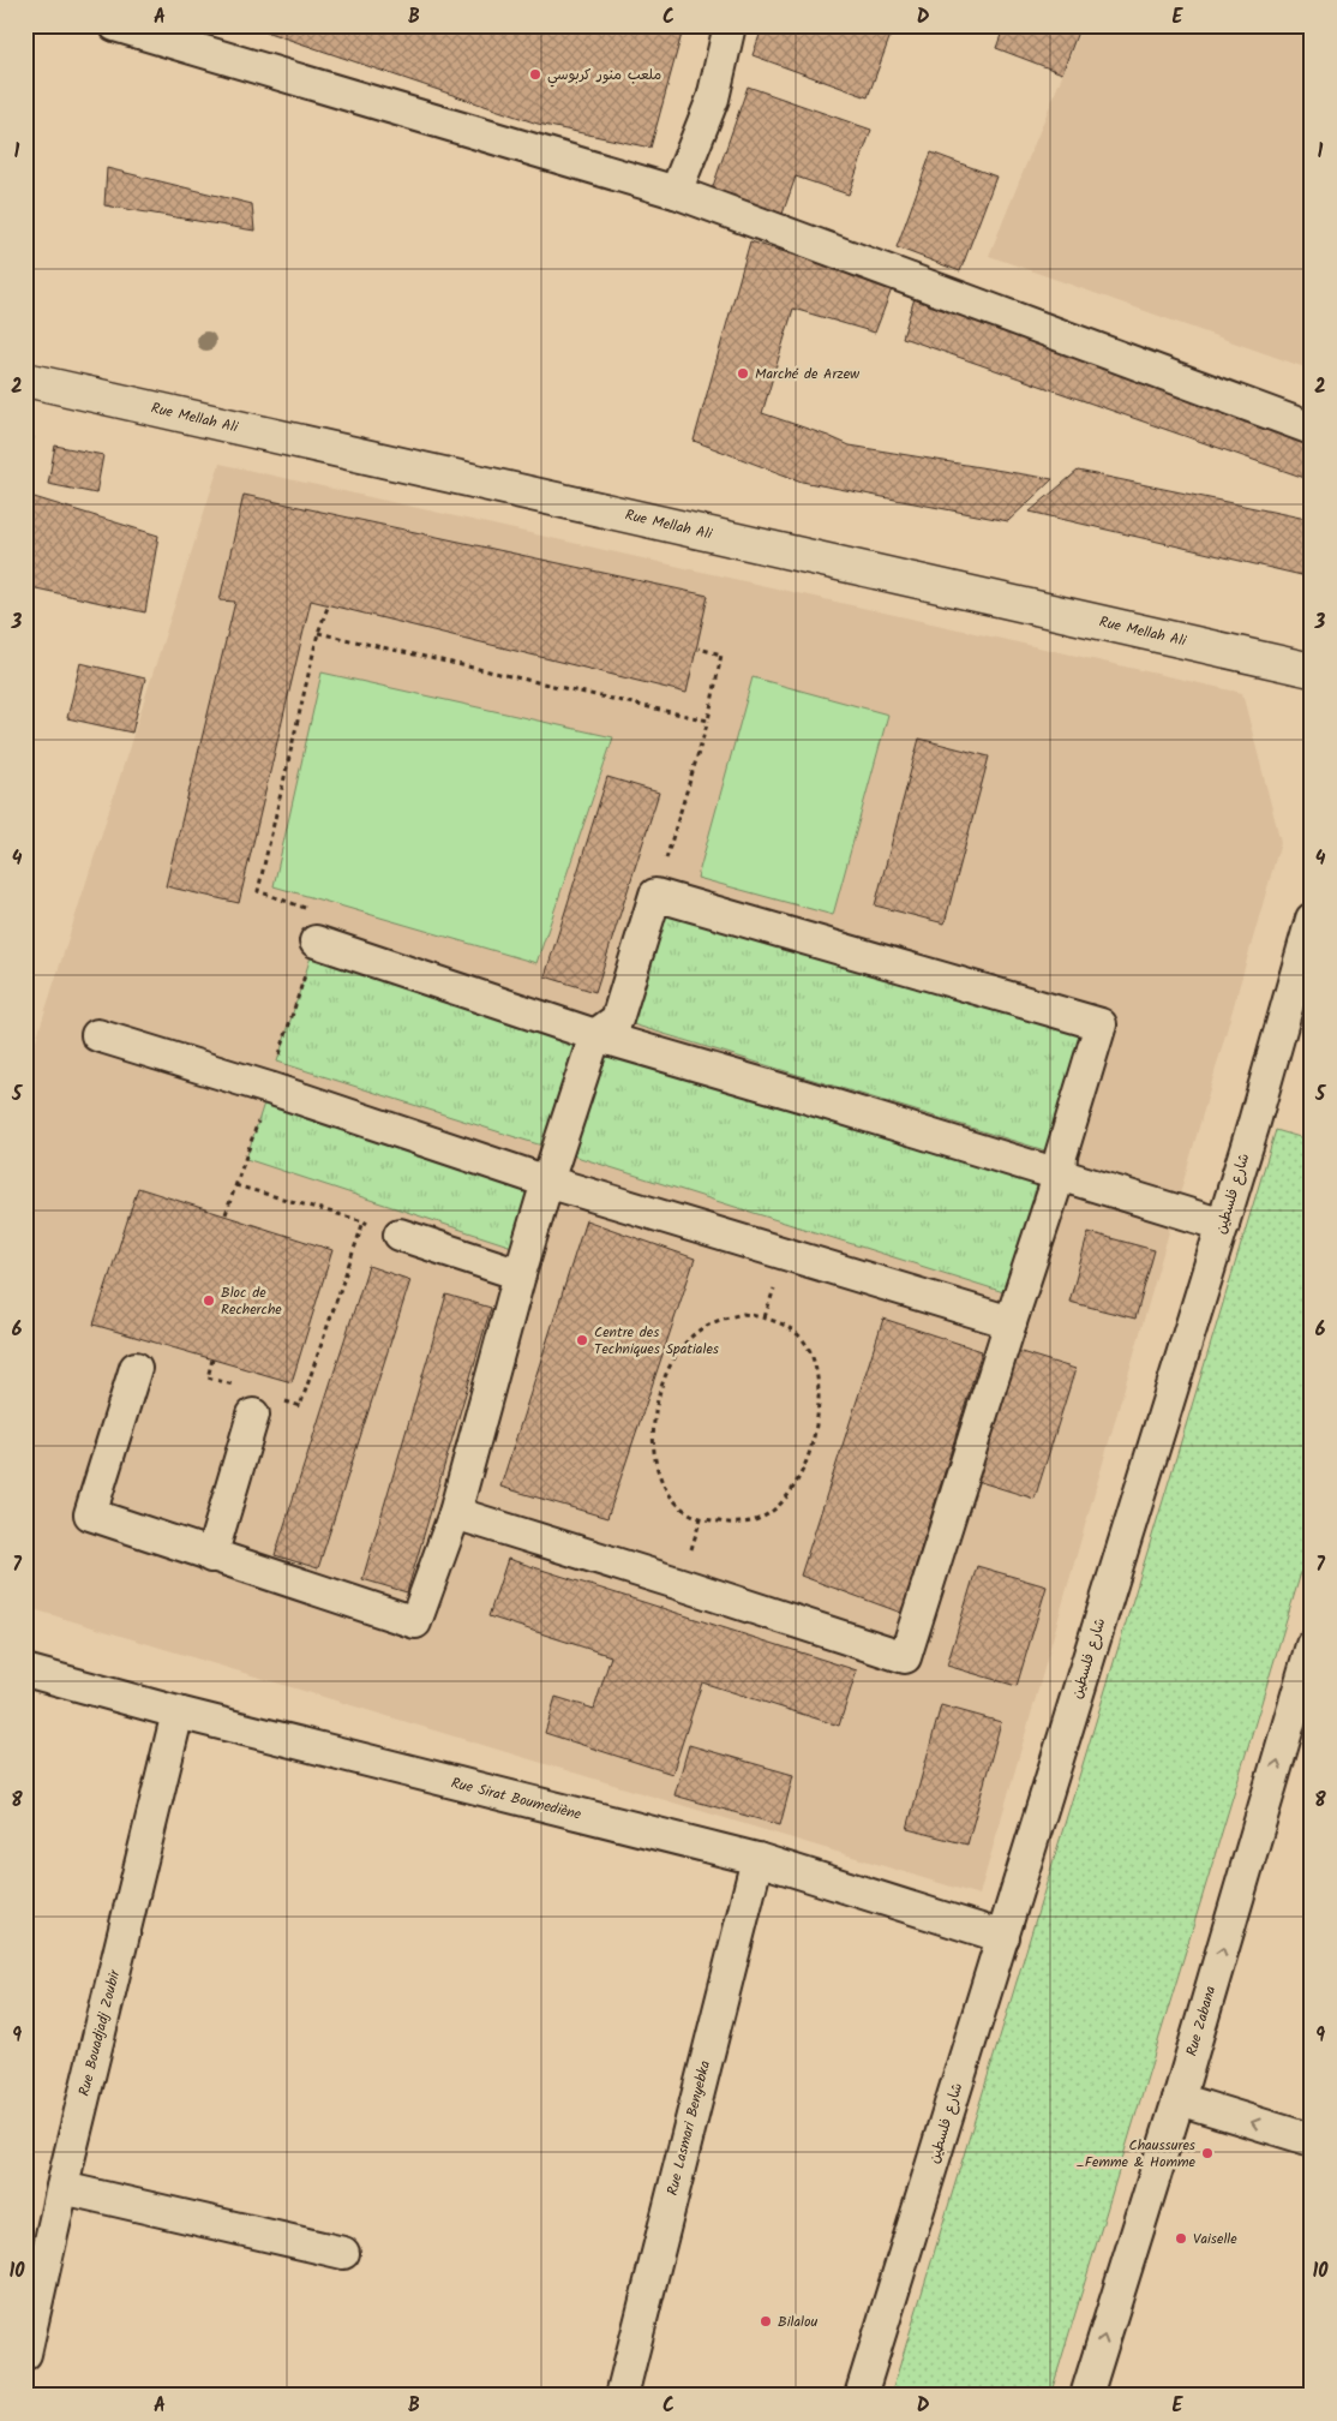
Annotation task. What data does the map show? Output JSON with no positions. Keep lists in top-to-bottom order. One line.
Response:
{"streets":{"main road":["Rue Mellah Ali"],"street":["شارع فلسطين","Rue Sirat Boumediène","Rue Zabana","Rue Bouadjadj Zoubir","Rue Lasmari Benyebka"]},"crossings":[["شارع فلسطين","Rue Sirat Boumediène"],["Rue Sirat Boumediène","Rue Bouadjadj Zoubir"],["Rue Sirat Boumediène","Rue Lasmari Benyebka"]],"one_way":["Rue Zabana"],"places":["ملعب منور كربوسي","Marché de Arzew","Bloc de Recherche","Centre des Techniques Spatiales","Chaussures _Femme & Homme","Vaiselle","Bilalou"],"grid":{"columns":["A","B","C","D","E"],"rows":["1","2","3","4","5","6","7","8","9","10"]}}
